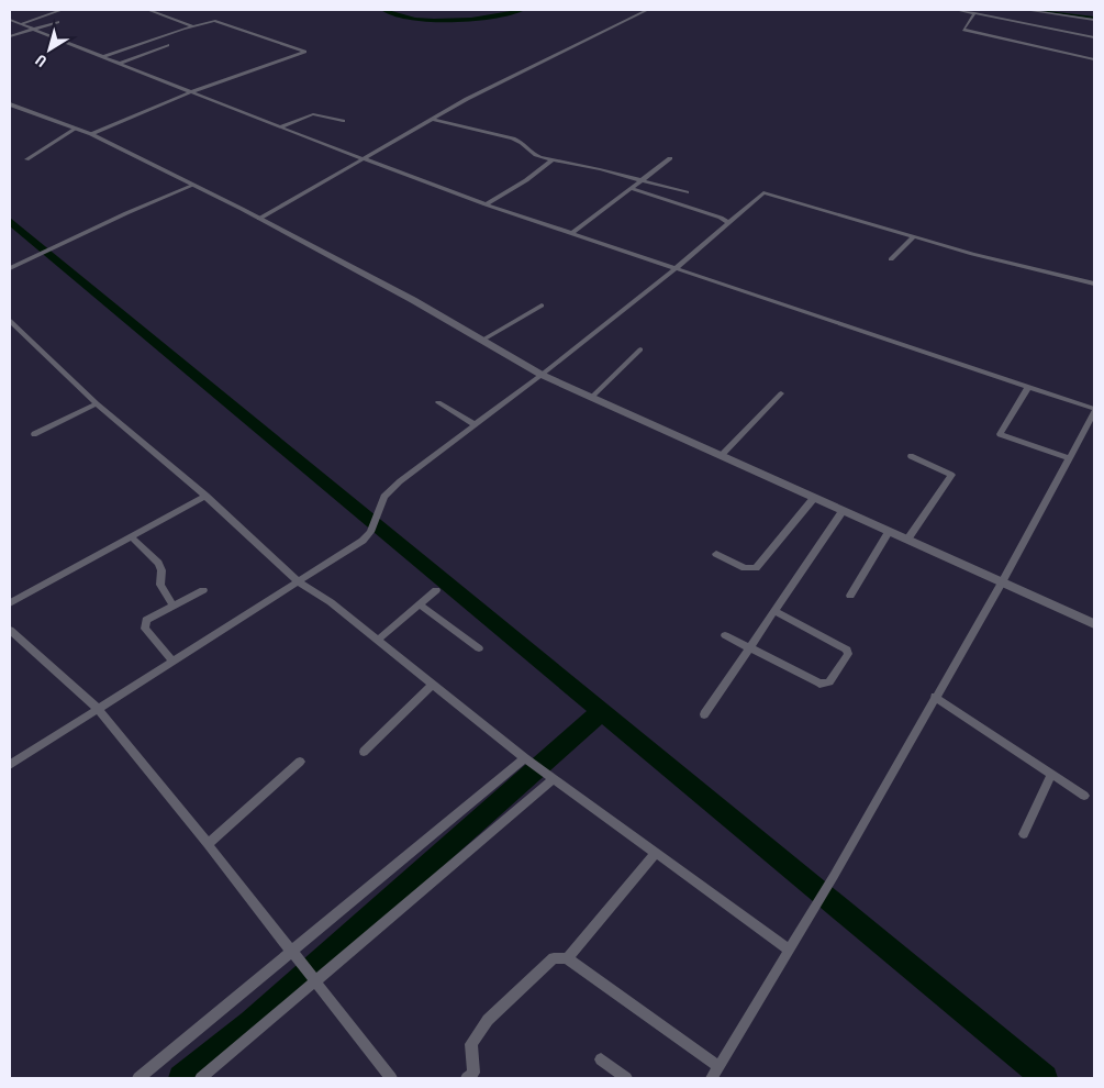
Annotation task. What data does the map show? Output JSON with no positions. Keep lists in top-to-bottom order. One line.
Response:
{"north":"bottom left"}
